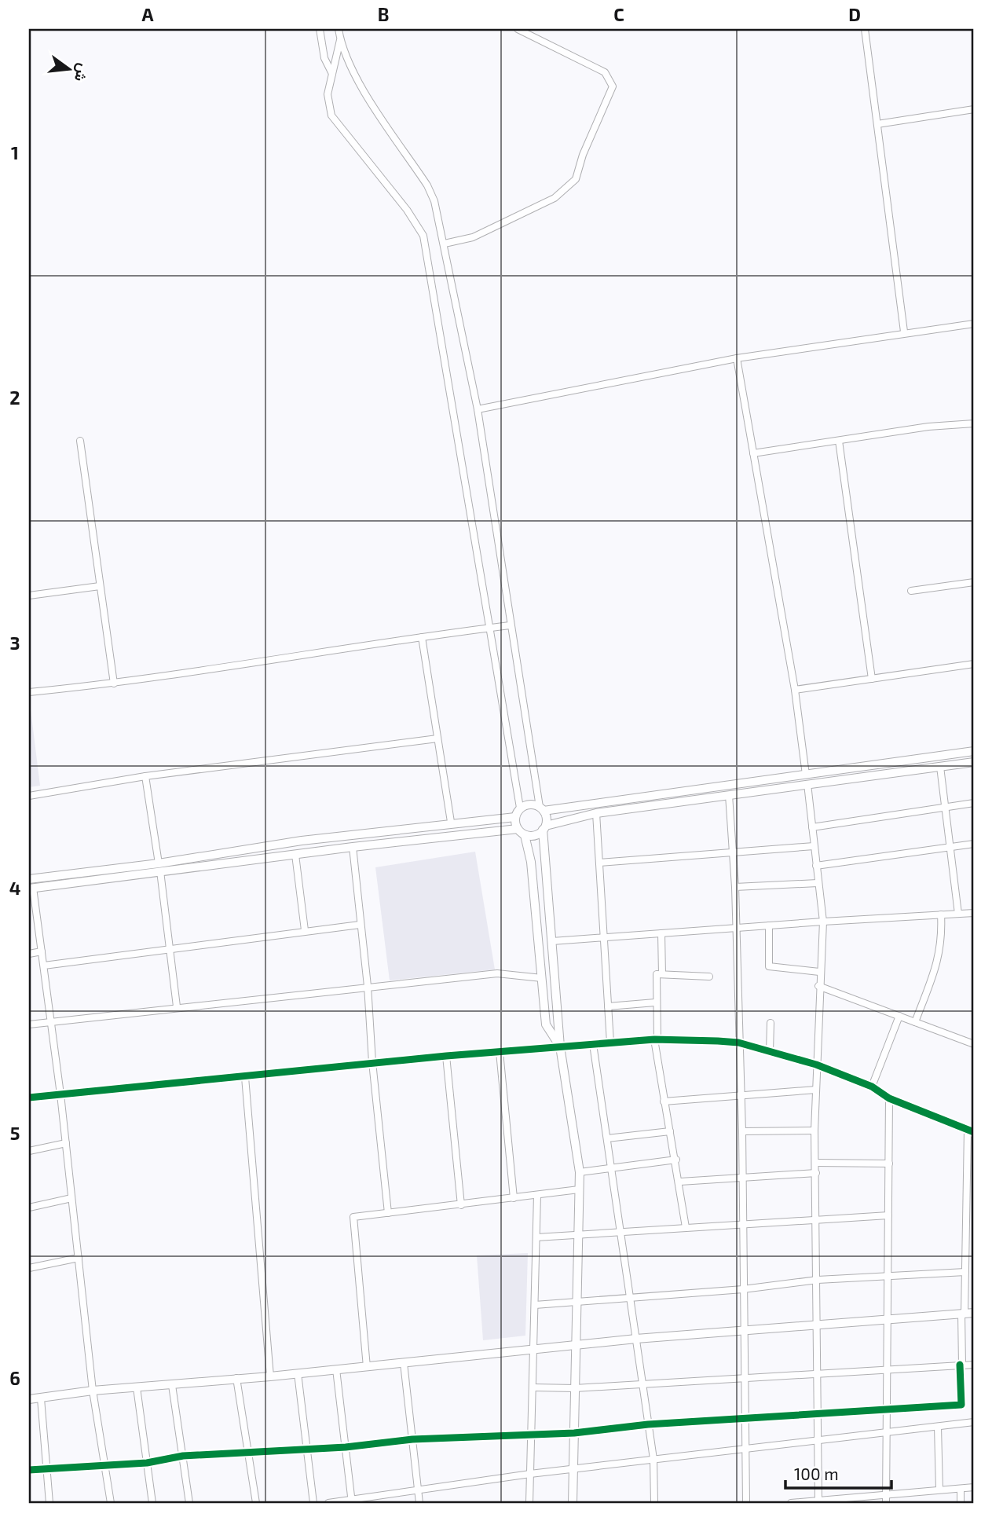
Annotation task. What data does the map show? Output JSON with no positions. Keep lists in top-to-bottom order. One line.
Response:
{"scale_bar":"100 m","north":"right","grid":{"columns":["A","B","C","D"],"rows":["1","2","3","4","5","6"]}}
